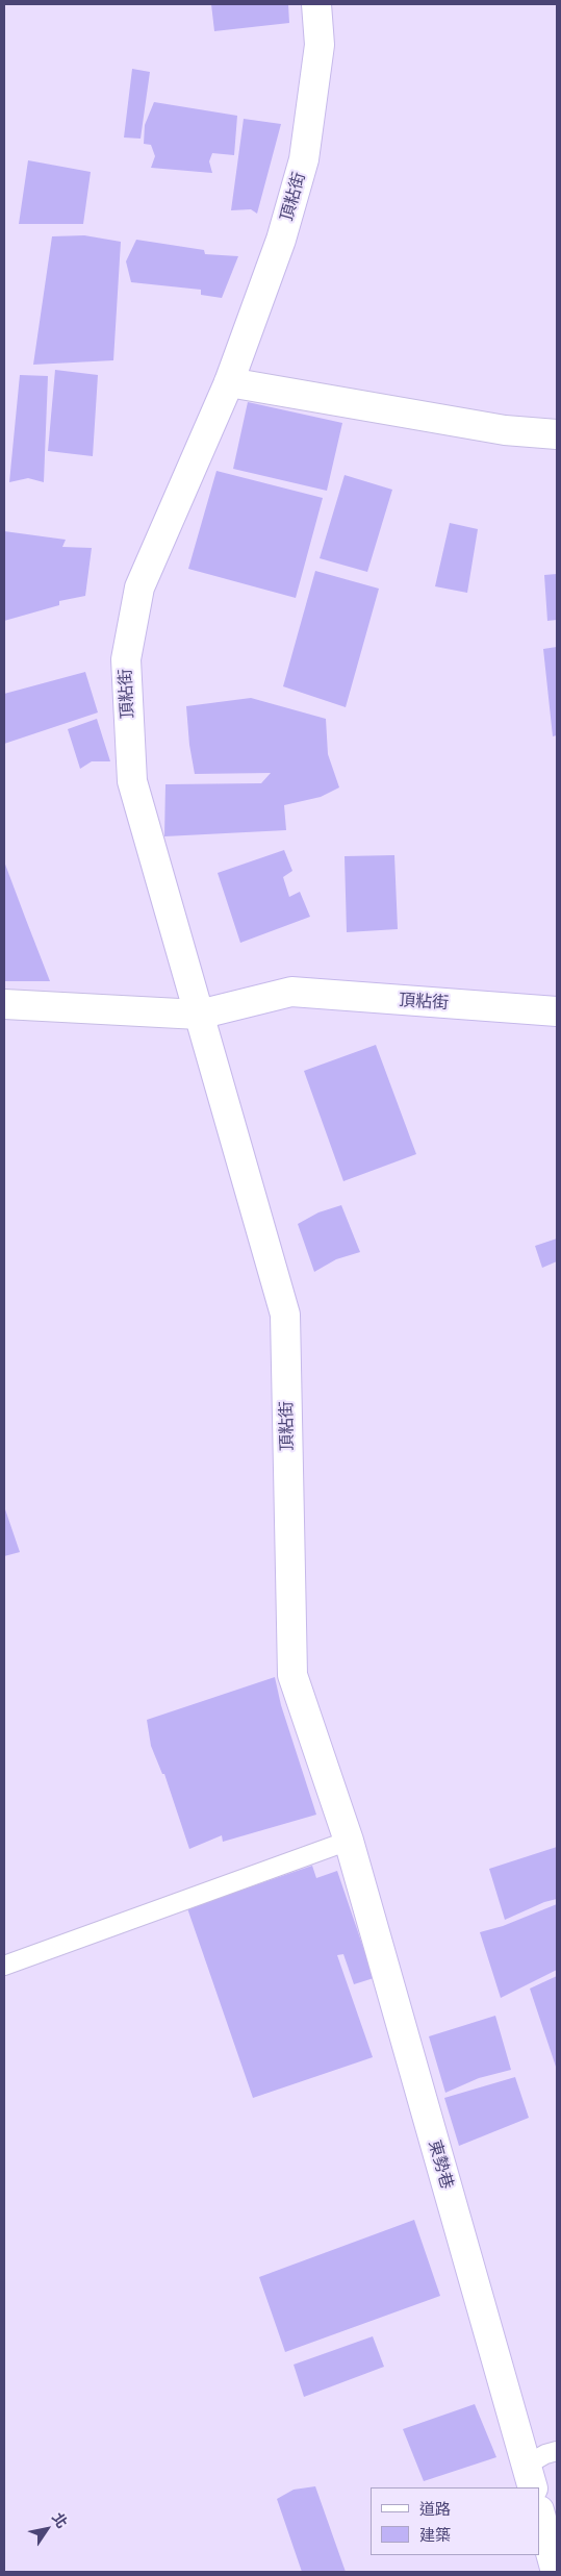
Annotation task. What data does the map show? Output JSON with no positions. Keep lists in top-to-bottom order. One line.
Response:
{"streets":{"street":["頂粘街","東勢巷"]},"crossings":[["頂粘街","東勢巷"]],"legend":["道路","建築"],"north":"top right"}
